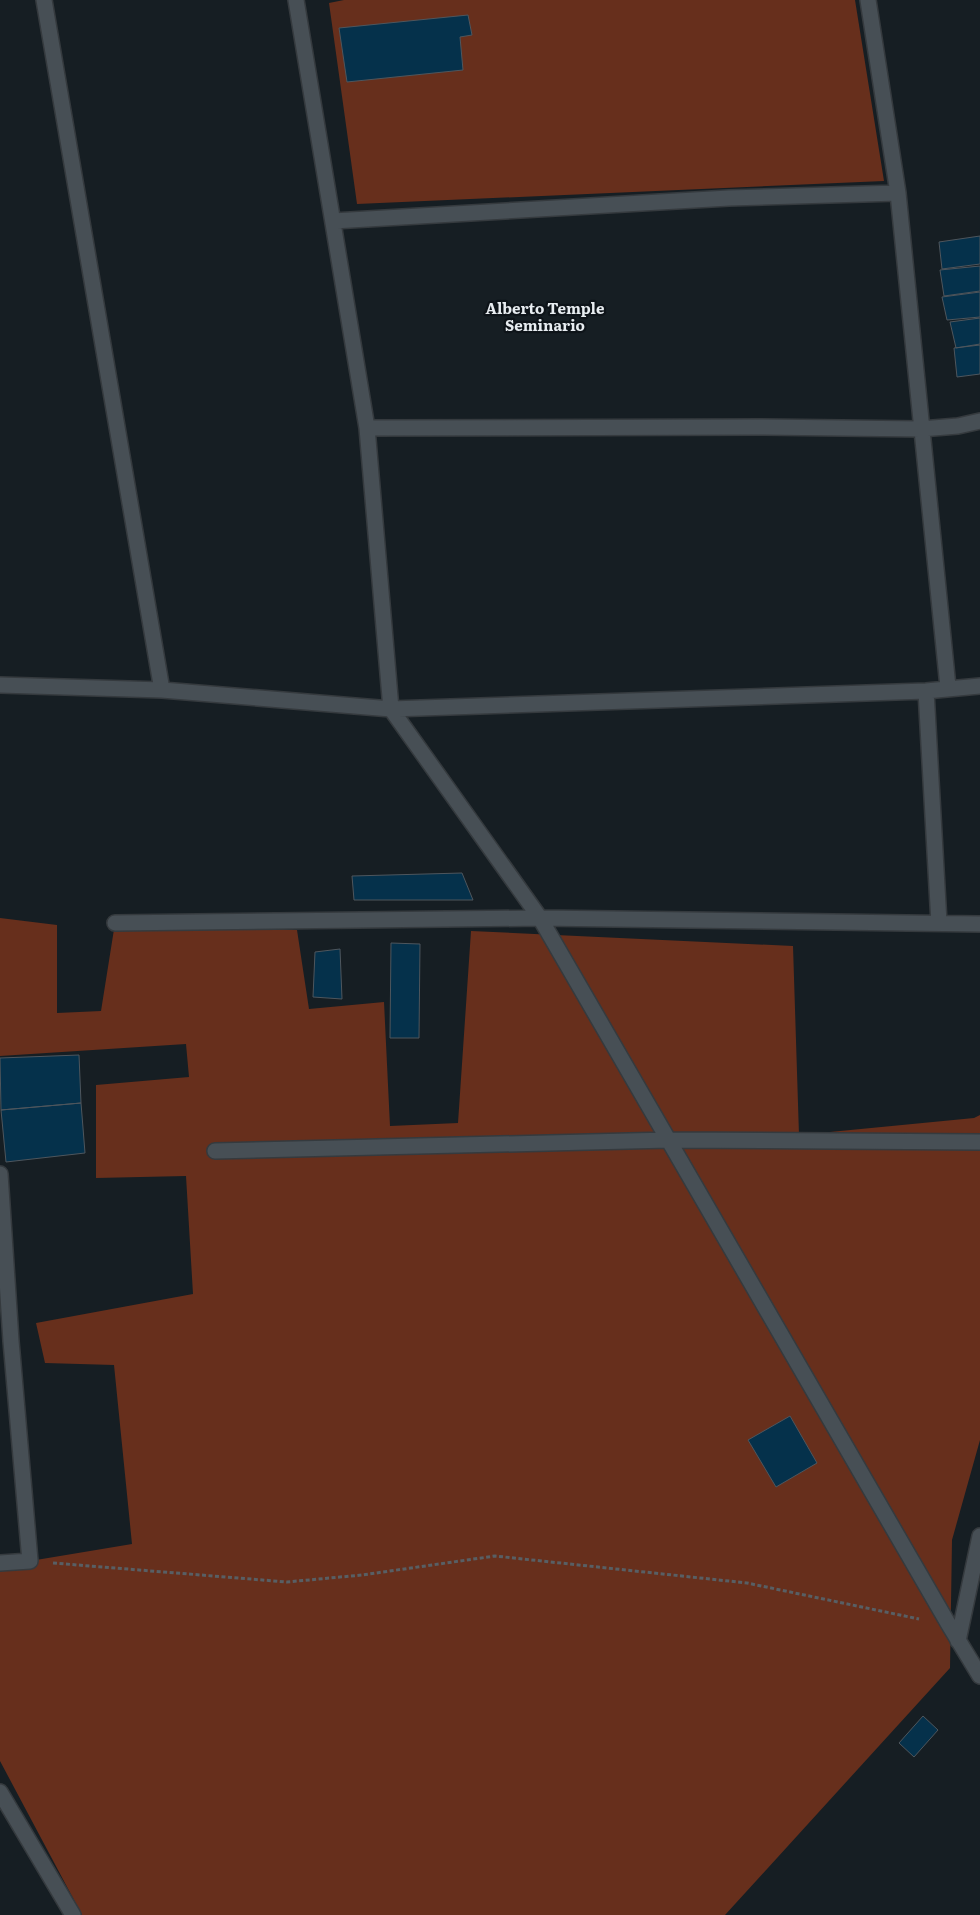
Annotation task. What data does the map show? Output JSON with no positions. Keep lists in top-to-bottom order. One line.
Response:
{"districts":["Alberto Temple Seminario"]}
